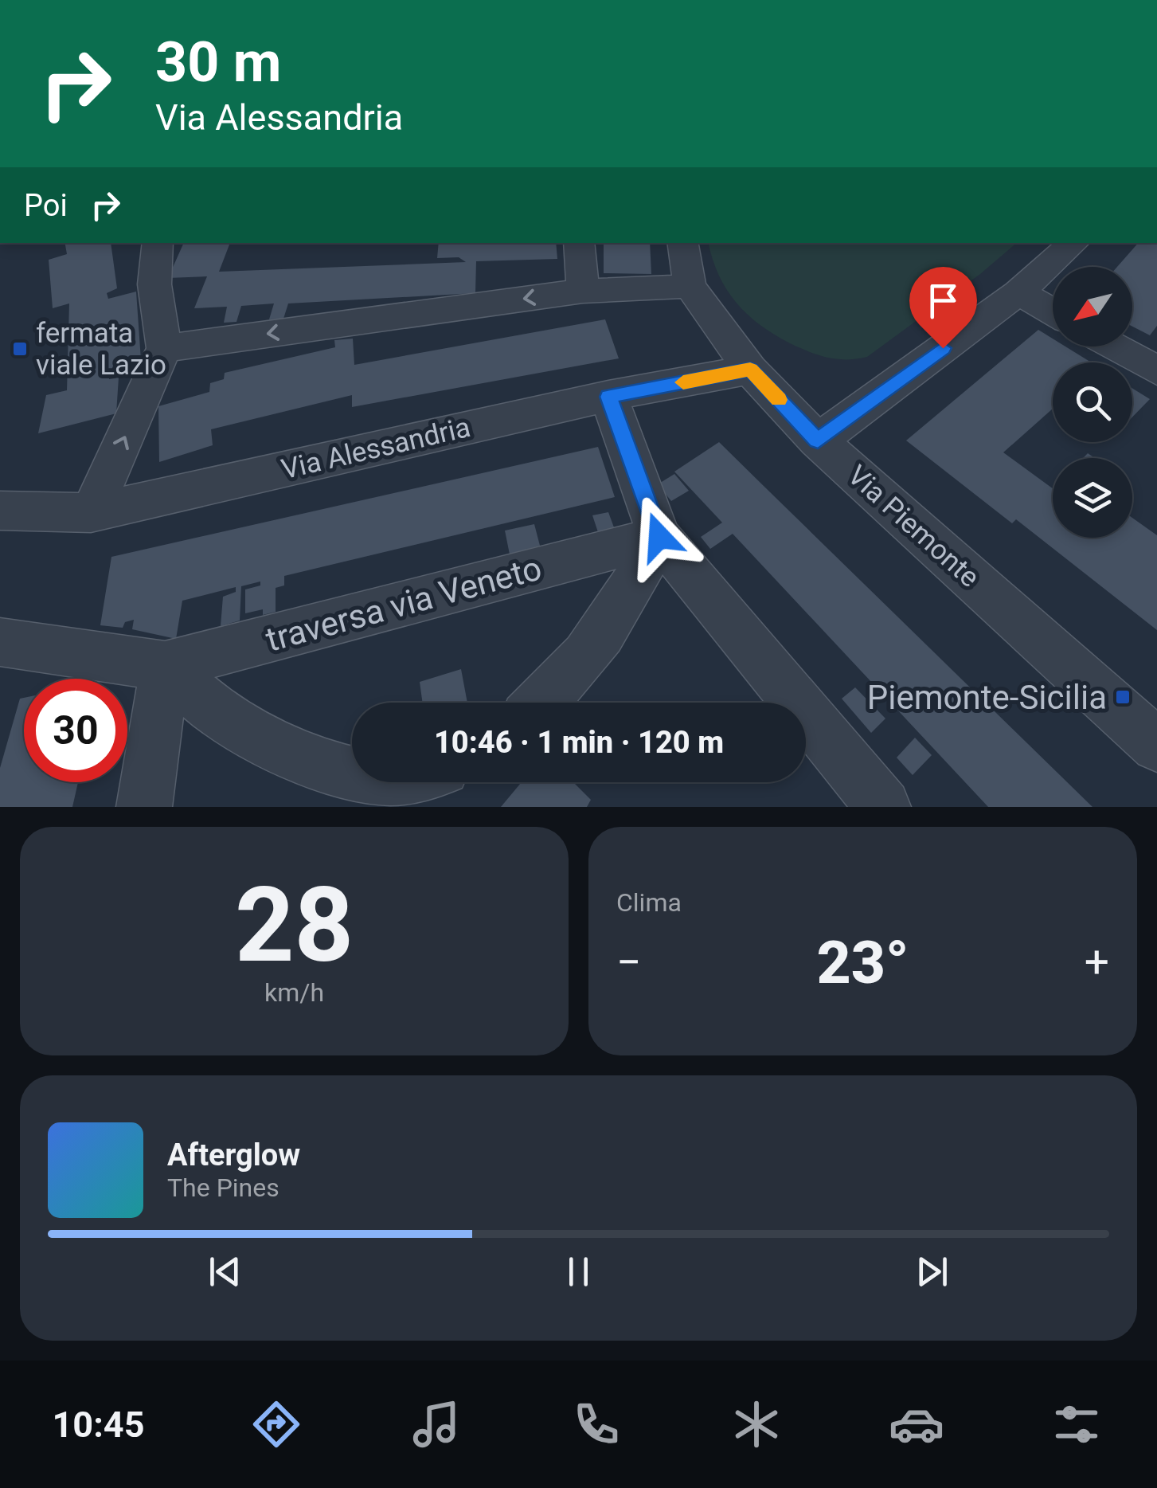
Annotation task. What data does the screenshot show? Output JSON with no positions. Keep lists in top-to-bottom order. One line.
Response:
{"streets":{"street":["Via Alessandria","Via Piemonte","traversa via Veneto"]},"crossings":[["Via Alessandria","Via Piemonte"]],"places":{"transit":["fermata viale Lazio","Piemonte-Sicilia"]},"north":"bottom left","page":{"turn":["30 m","Via Alessandria"],"then":"Poi","limit":"30","trip":"10:46 · 1 min · 120 m","tile":[["28","km/h"],"Clima"],"heat":["−","23°","+"],"song":["Afterglow","The Pines"],"tabs":"10:45"}}
